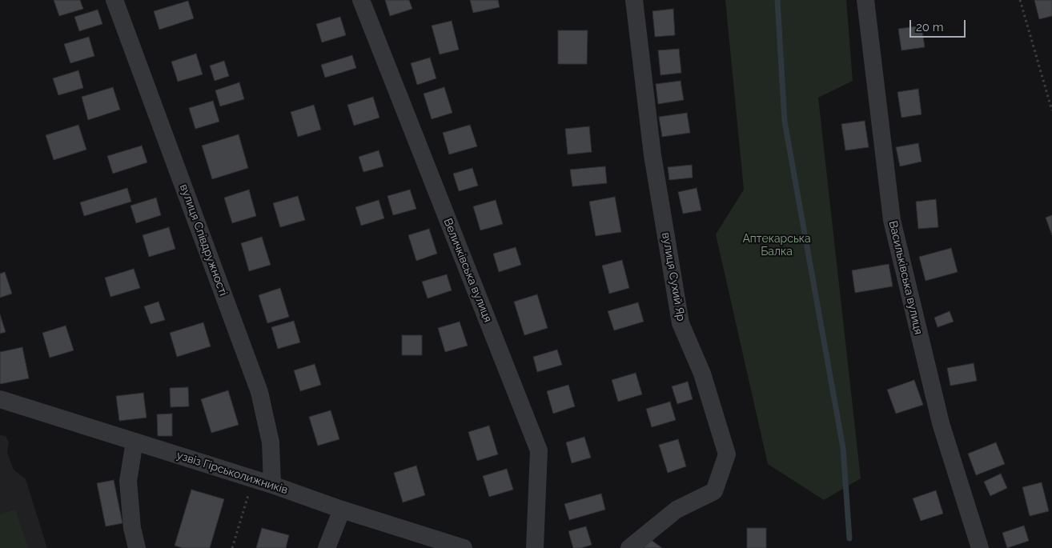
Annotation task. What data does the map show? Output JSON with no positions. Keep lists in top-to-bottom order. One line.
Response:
{"streets":{"street":["вулиця Співдружності","Величківська вулиця","вулиця Сухий Яр","Васильківська вулиця","узвіз Гірськолижників"]},"crossings":[["вулиця Співдружності","узвіз Гірськолижників"]],"parks":["Аптекарська Балка"],"scale_bar":"20 m"}
